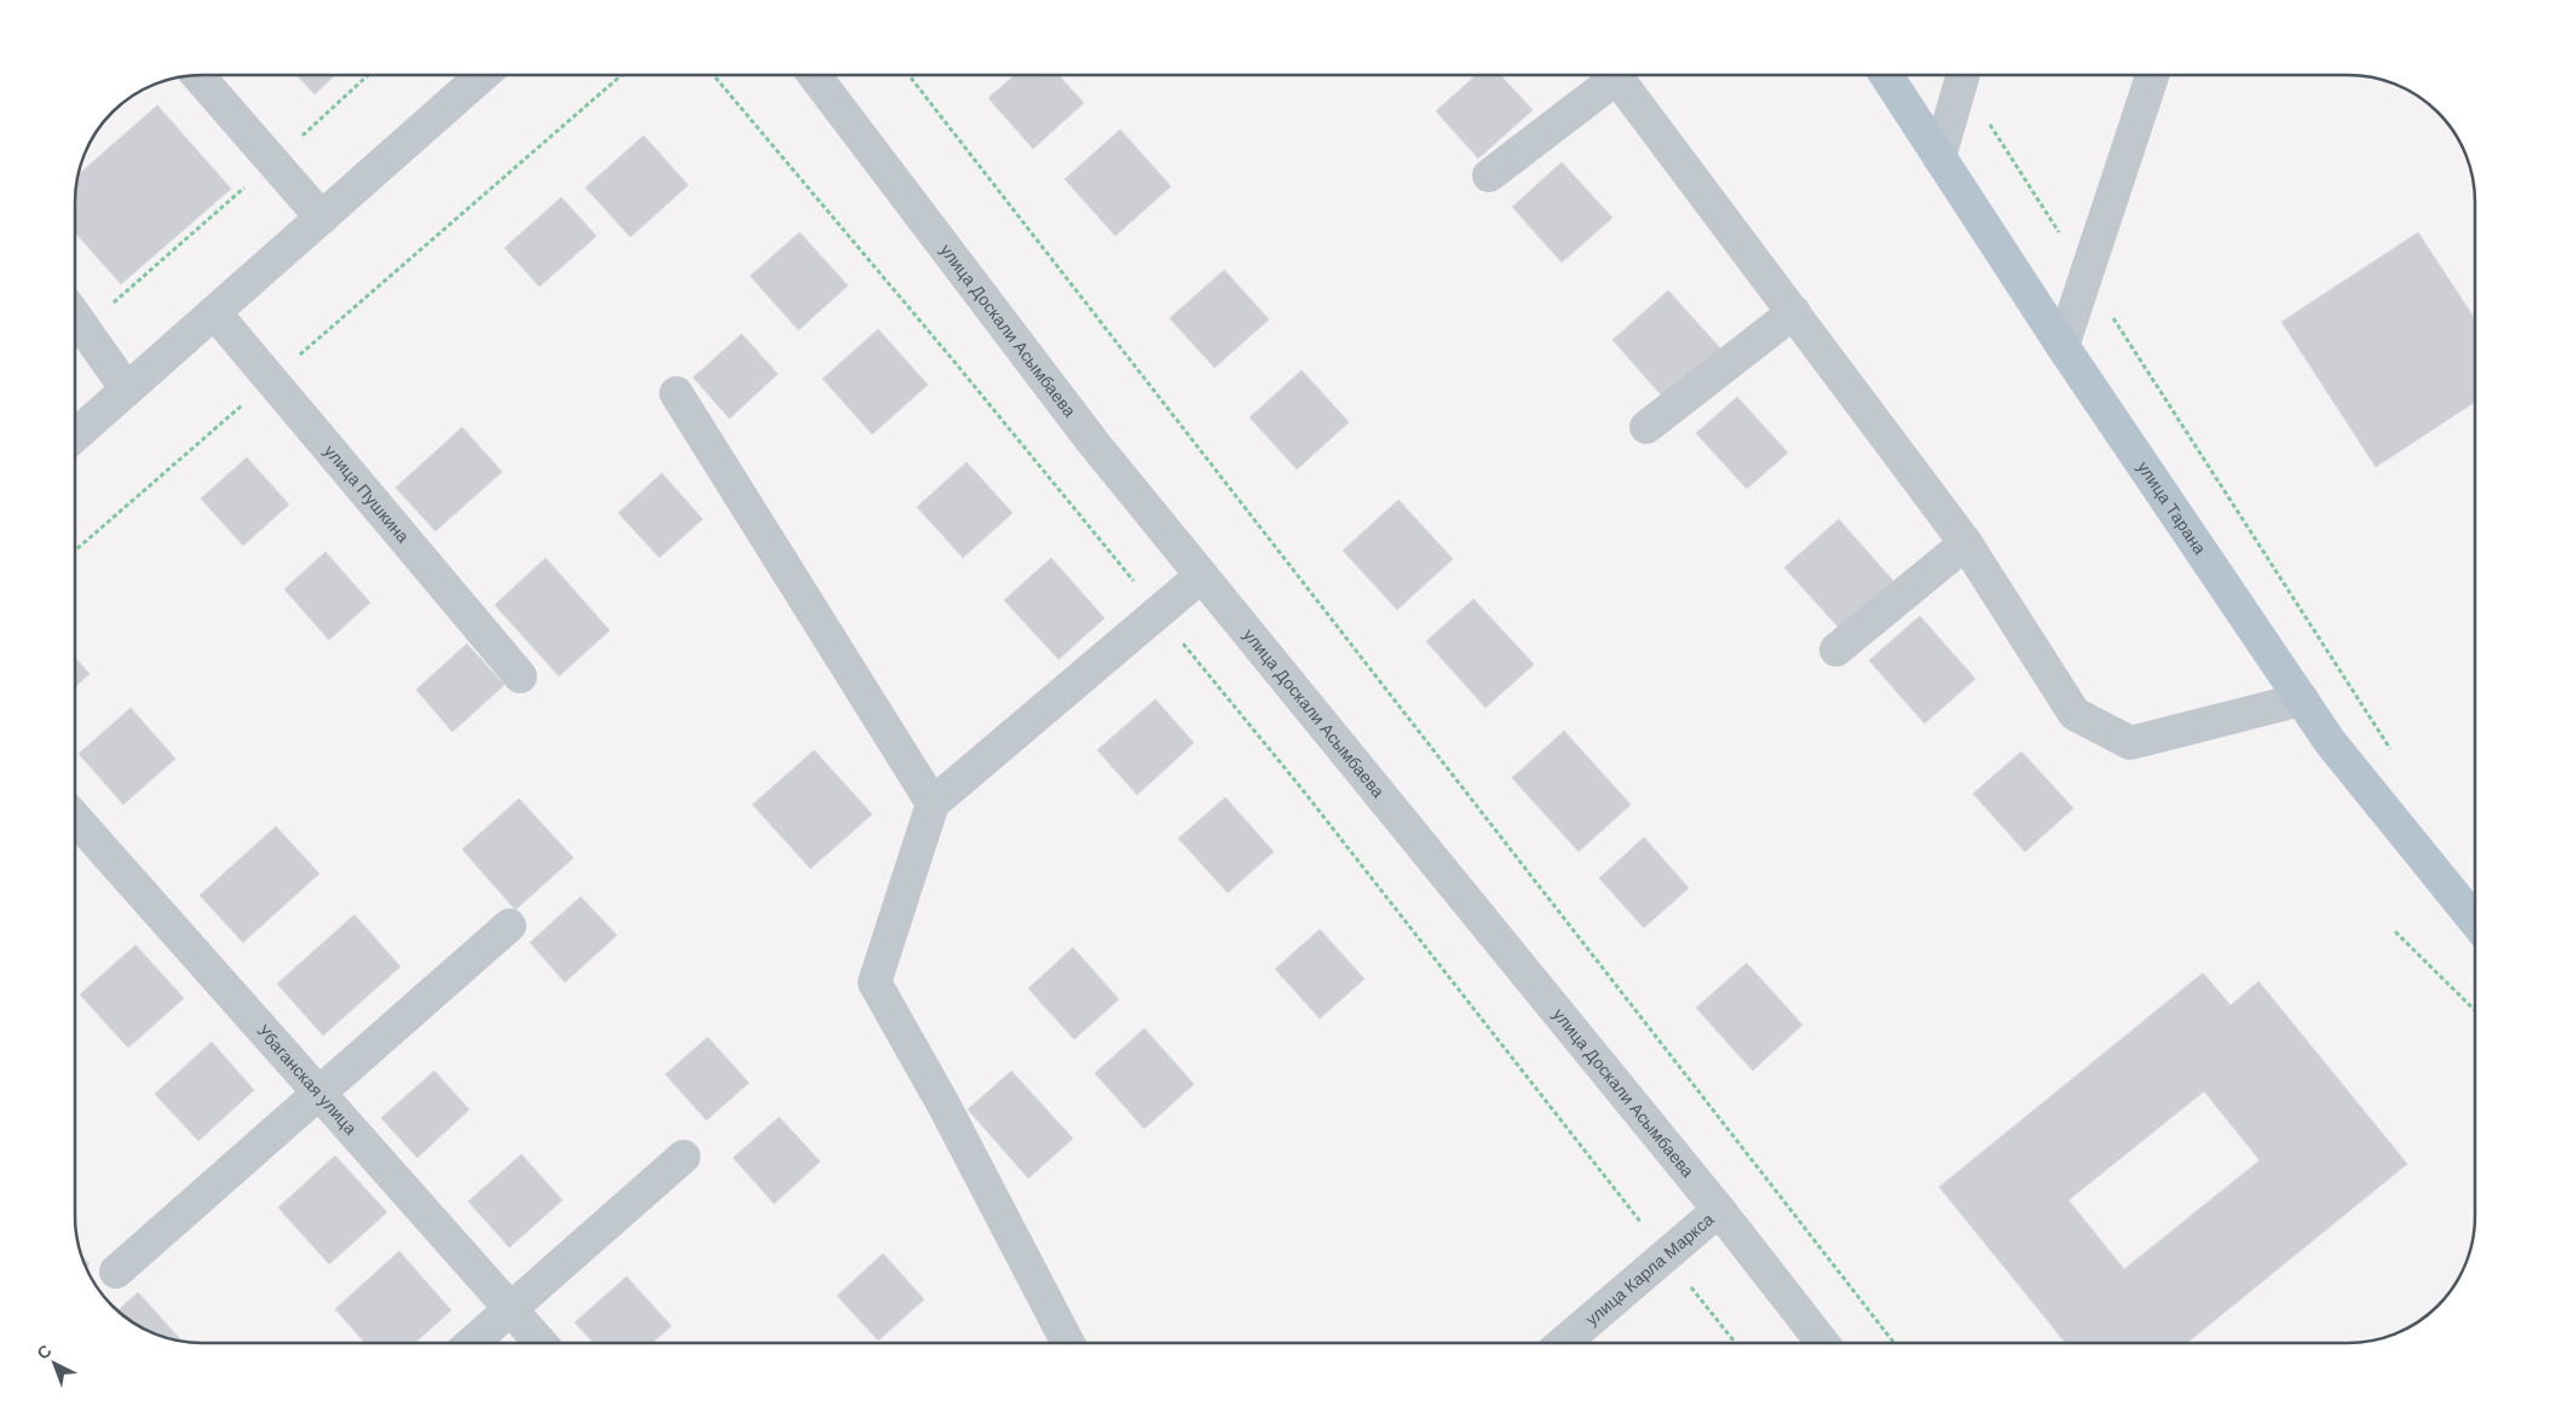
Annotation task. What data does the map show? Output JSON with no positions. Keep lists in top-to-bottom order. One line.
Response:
{"streets":{"main road":["улица Тарана"],"street":["улица Доскали Асымбаева","улица Пушкина","Убаганская улица","улица Карла Маркса"]},"crossings":[["улица Доскали Асымбаева","улица Карла Маркса"]],"north":"top left"}
